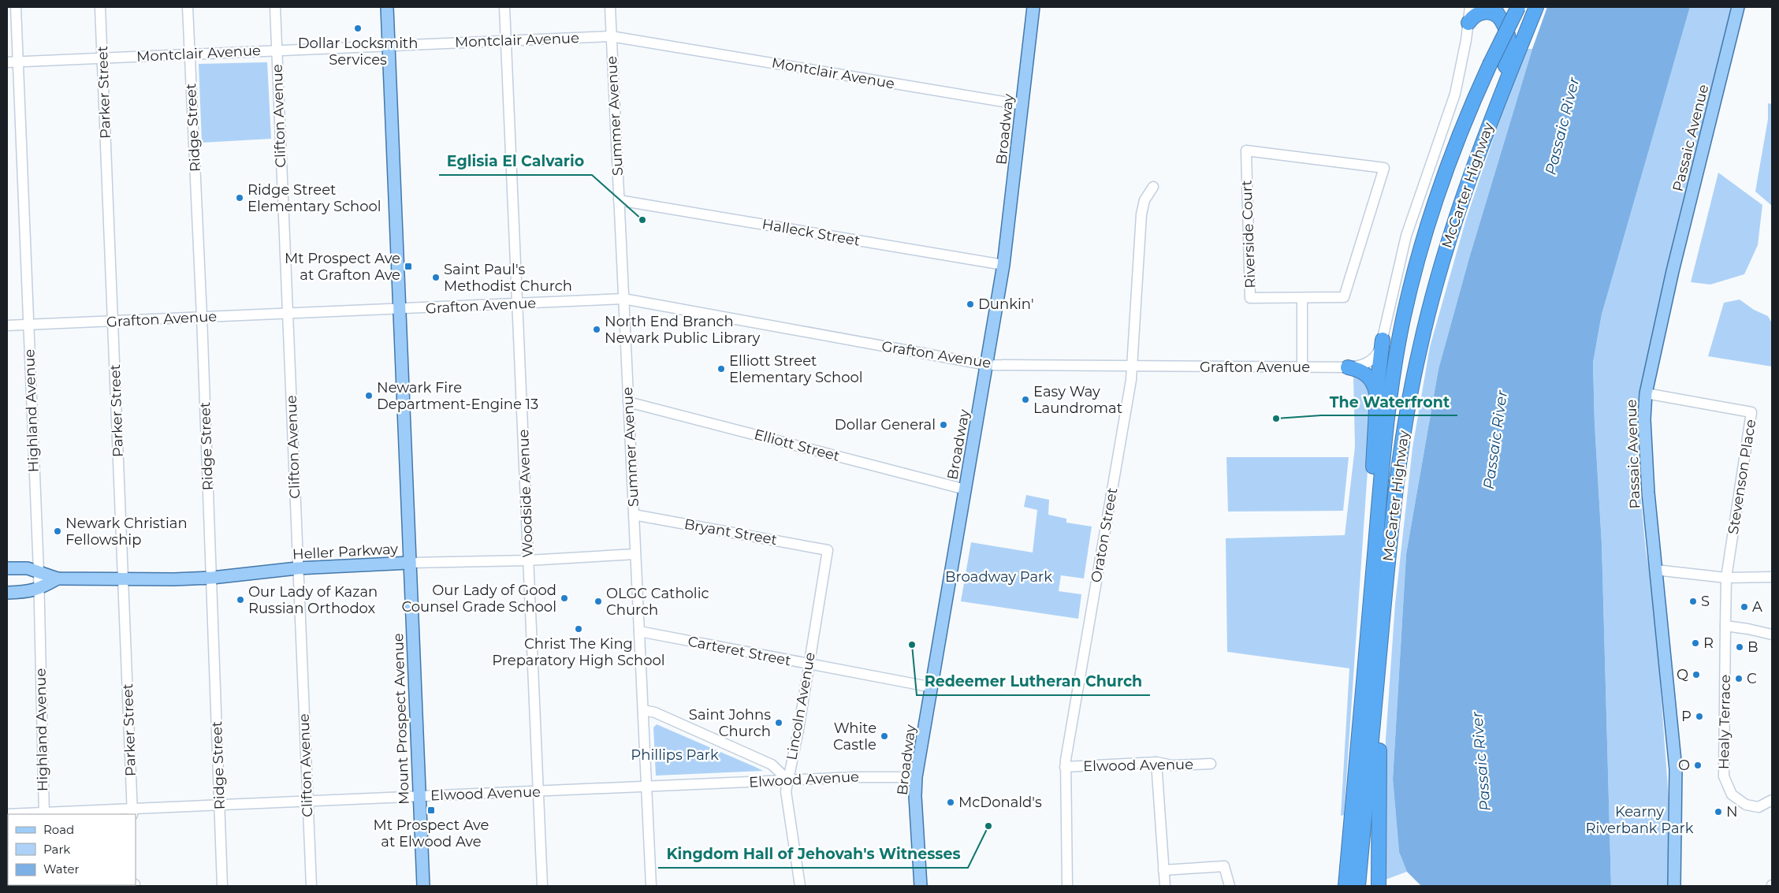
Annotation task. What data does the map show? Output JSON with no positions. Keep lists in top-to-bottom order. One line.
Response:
{"streets":{"highway":["McCarter Highway"],"main road":["Broadway","Passaic Avenue","Heller Parkway","Mount Prospect Avenue"],"street":["Montclair Avenue","Parker Street","Clifton Avenue","Summer Avenue","Ridge Street","Halleck Street","Riverside Court","Grafton Avenue","Highland Avenue","Elliott Street","Stevenson Place","Woodside Avenue","Bryant Street","Oraton Street","Carteret Street","Lincoln Avenue","Healy Terrace","Elwood Avenue"]},"crossings":[["Montclair Avenue","Parker Street"],["Montclair Avenue","Clifton Avenue"],["Montclair Avenue","Summer Avenue"],["Montclair Avenue","Ridge Street"],["Montclair Avenue","Broadway"],["Montclair Avenue","Highland Avenue"],["Montclair Avenue","Woodside Avenue"],["Montclair Avenue","Mount Prospect Avenue"],["Parker Street","Grafton Avenue"],["Parker Street","Heller Parkway"],["Parker Street","Elwood Avenue"],["Clifton Avenue","Grafton Avenue"],["Clifton Avenue","Heller Parkway"],["Clifton Avenue","Elwood Avenue"],["Summer Avenue","Halleck Street"],["Summer Avenue","Grafton Avenue"],["Summer Avenue","Elliott Street"],["Summer Avenue","Bryant Street"],["Summer Avenue","Heller Parkway"],["Summer Avenue","Carteret Street"],["Summer Avenue","Elwood Avenue"],["Ridge Street","Grafton Avenue"],["Ridge Street","Heller Parkway"],["Ridge Street","Elwood Avenue"],["Broadway","Halleck Street"],["Broadway","Grafton Avenue"],["Broadway","Elliott Street"],["Broadway","Carteret Street"],["Broadway","Elwood Avenue"],["Passaic Avenue","Stevenson Place"],["Grafton Avenue","Highland Avenue"],["Grafton Avenue","Woodside Avenue"],["Grafton Avenue","Oraton Street"],["Grafton Avenue","Mount Prospect Avenue"],["Highland Avenue","Heller Parkway"],["Highland Avenue","Elwood Avenue"],["Stevenson Place","Healy Terrace"],["Woodside Avenue","Heller Parkway"],["Woodside Avenue","Elwood Avenue"],["Bryant Street","Lincoln Avenue"],["Oraton Street","Elwood Avenue"],["Heller Parkway","Mount Prospect Avenue"],["Carteret Street","Lincoln Avenue"],["Lincoln Avenue","Elwood Avenue"],["Mount Prospect Avenue","Elwood Avenue"]],"water":["Passaic River"],"parks":["Broadway Park","Phillips Park","Kearny Riverbank Park"],"places":{"other":["Dollar Locksmith Services","Ridge Street Elementary School","Eglisia El Calvario","Saint Paul's Methodist Church","Dunkin'","North End Branch Newark Public Library","Elliott Street Elementary School","Newark Fire Department-Engine 13","Easy Way Laundromat","The Waterfront","Dollar General","Newark Christian Fellowship","Our Lady of Good Counsel Grade School","Our Lady of Kazan Russian Orthodox","OLGC Catholic Church","S","A","Christ The King Preparatory High School","R","Redeemer Lutheran Church","B","Q","C","P","Saint Johns Church","White Castle","O","McDonald's","N","Kingdom Hall of Jehovah's Witnesses"],"transit":["Mt Prospect Ave at Grafton Ave","Mt Prospect Ave at Elwood Ave"]},"legend":["Road","Park","Water"]}
